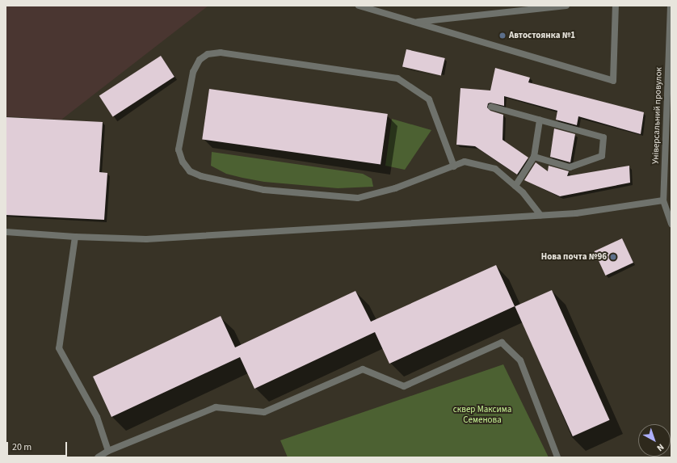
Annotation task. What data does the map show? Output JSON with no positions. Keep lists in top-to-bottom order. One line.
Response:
{"streets":{"street":["Універсальний провулок"]},"parks":["сквер Максима Семенова"],"places":["Автостоянка №1","Нова почта №96"],"scale_bar":"20 m","north":"bottom right"}
